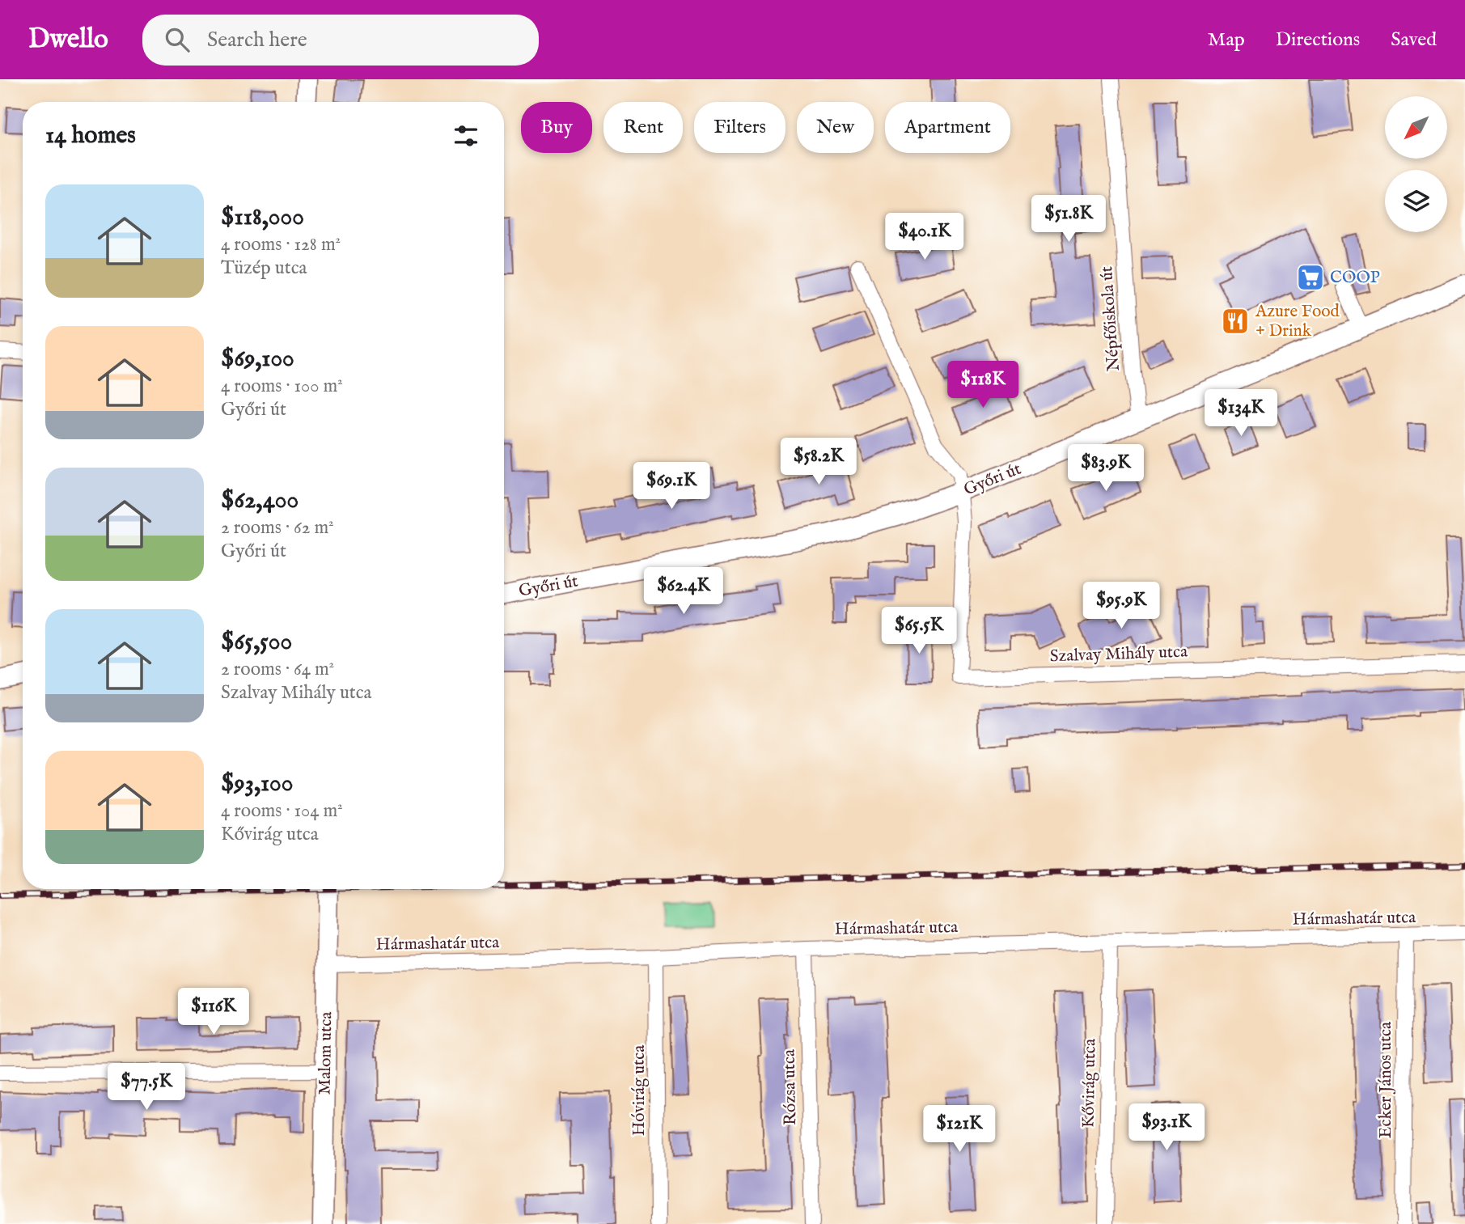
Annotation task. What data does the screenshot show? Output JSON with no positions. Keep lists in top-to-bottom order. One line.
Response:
{"streets":{"street":["Népfőiskola út","Győri út","Szalvay Mihály utca","Hármashatár utca","Malom utca","Ecker János utca","Kővirág utca","Rózsa utca","Hóvirág utca"]},"crossings":[["Népfőiskola út","Győri út"],["Győri út","Szalvay Mihály utca"],["Hármashatár utca","Malom utca"],["Hármashatár utca","Ecker János utca"],["Hármashatár utca","Kővirág utca"],["Hármashatár utca","Rózsa utca"],["Hármashatár utca","Hóvirág utca"]],"places":{"supermarket":["COOP"],"restaurant":["Azure Food + Drink"]},"north":"bottom left","page":{"header":"Dwello","search":"Search here","nav":["Map","Directions","Saved"],"chip":["Buy","Rent","Filters","New","Apartment"],"heading":"14 homes","list":[{"name":"$118,000","note":"4 rooms · 128 m² · Tüzép utca"},{"name":"$69,100","note":"4 rooms · 100 m² · Győri út"},{"name":"$62,400","note":"2 rooms · 62 m² · Győri út"},{"name":"$65,500","note":"2 rooms · 64 m² · Szalvay Mihály utca"},{"name":"$93,100","note":"4 rooms · 104 m² · Kővirág utca"}],"price":["$51.8K","$40.1K","$118K","$134K","$58.2K","$83.9K","$69.1K","$62.4K","$95.9K","$65.5K","$116K","$77.5K","$93.1K","$121K"]}}
